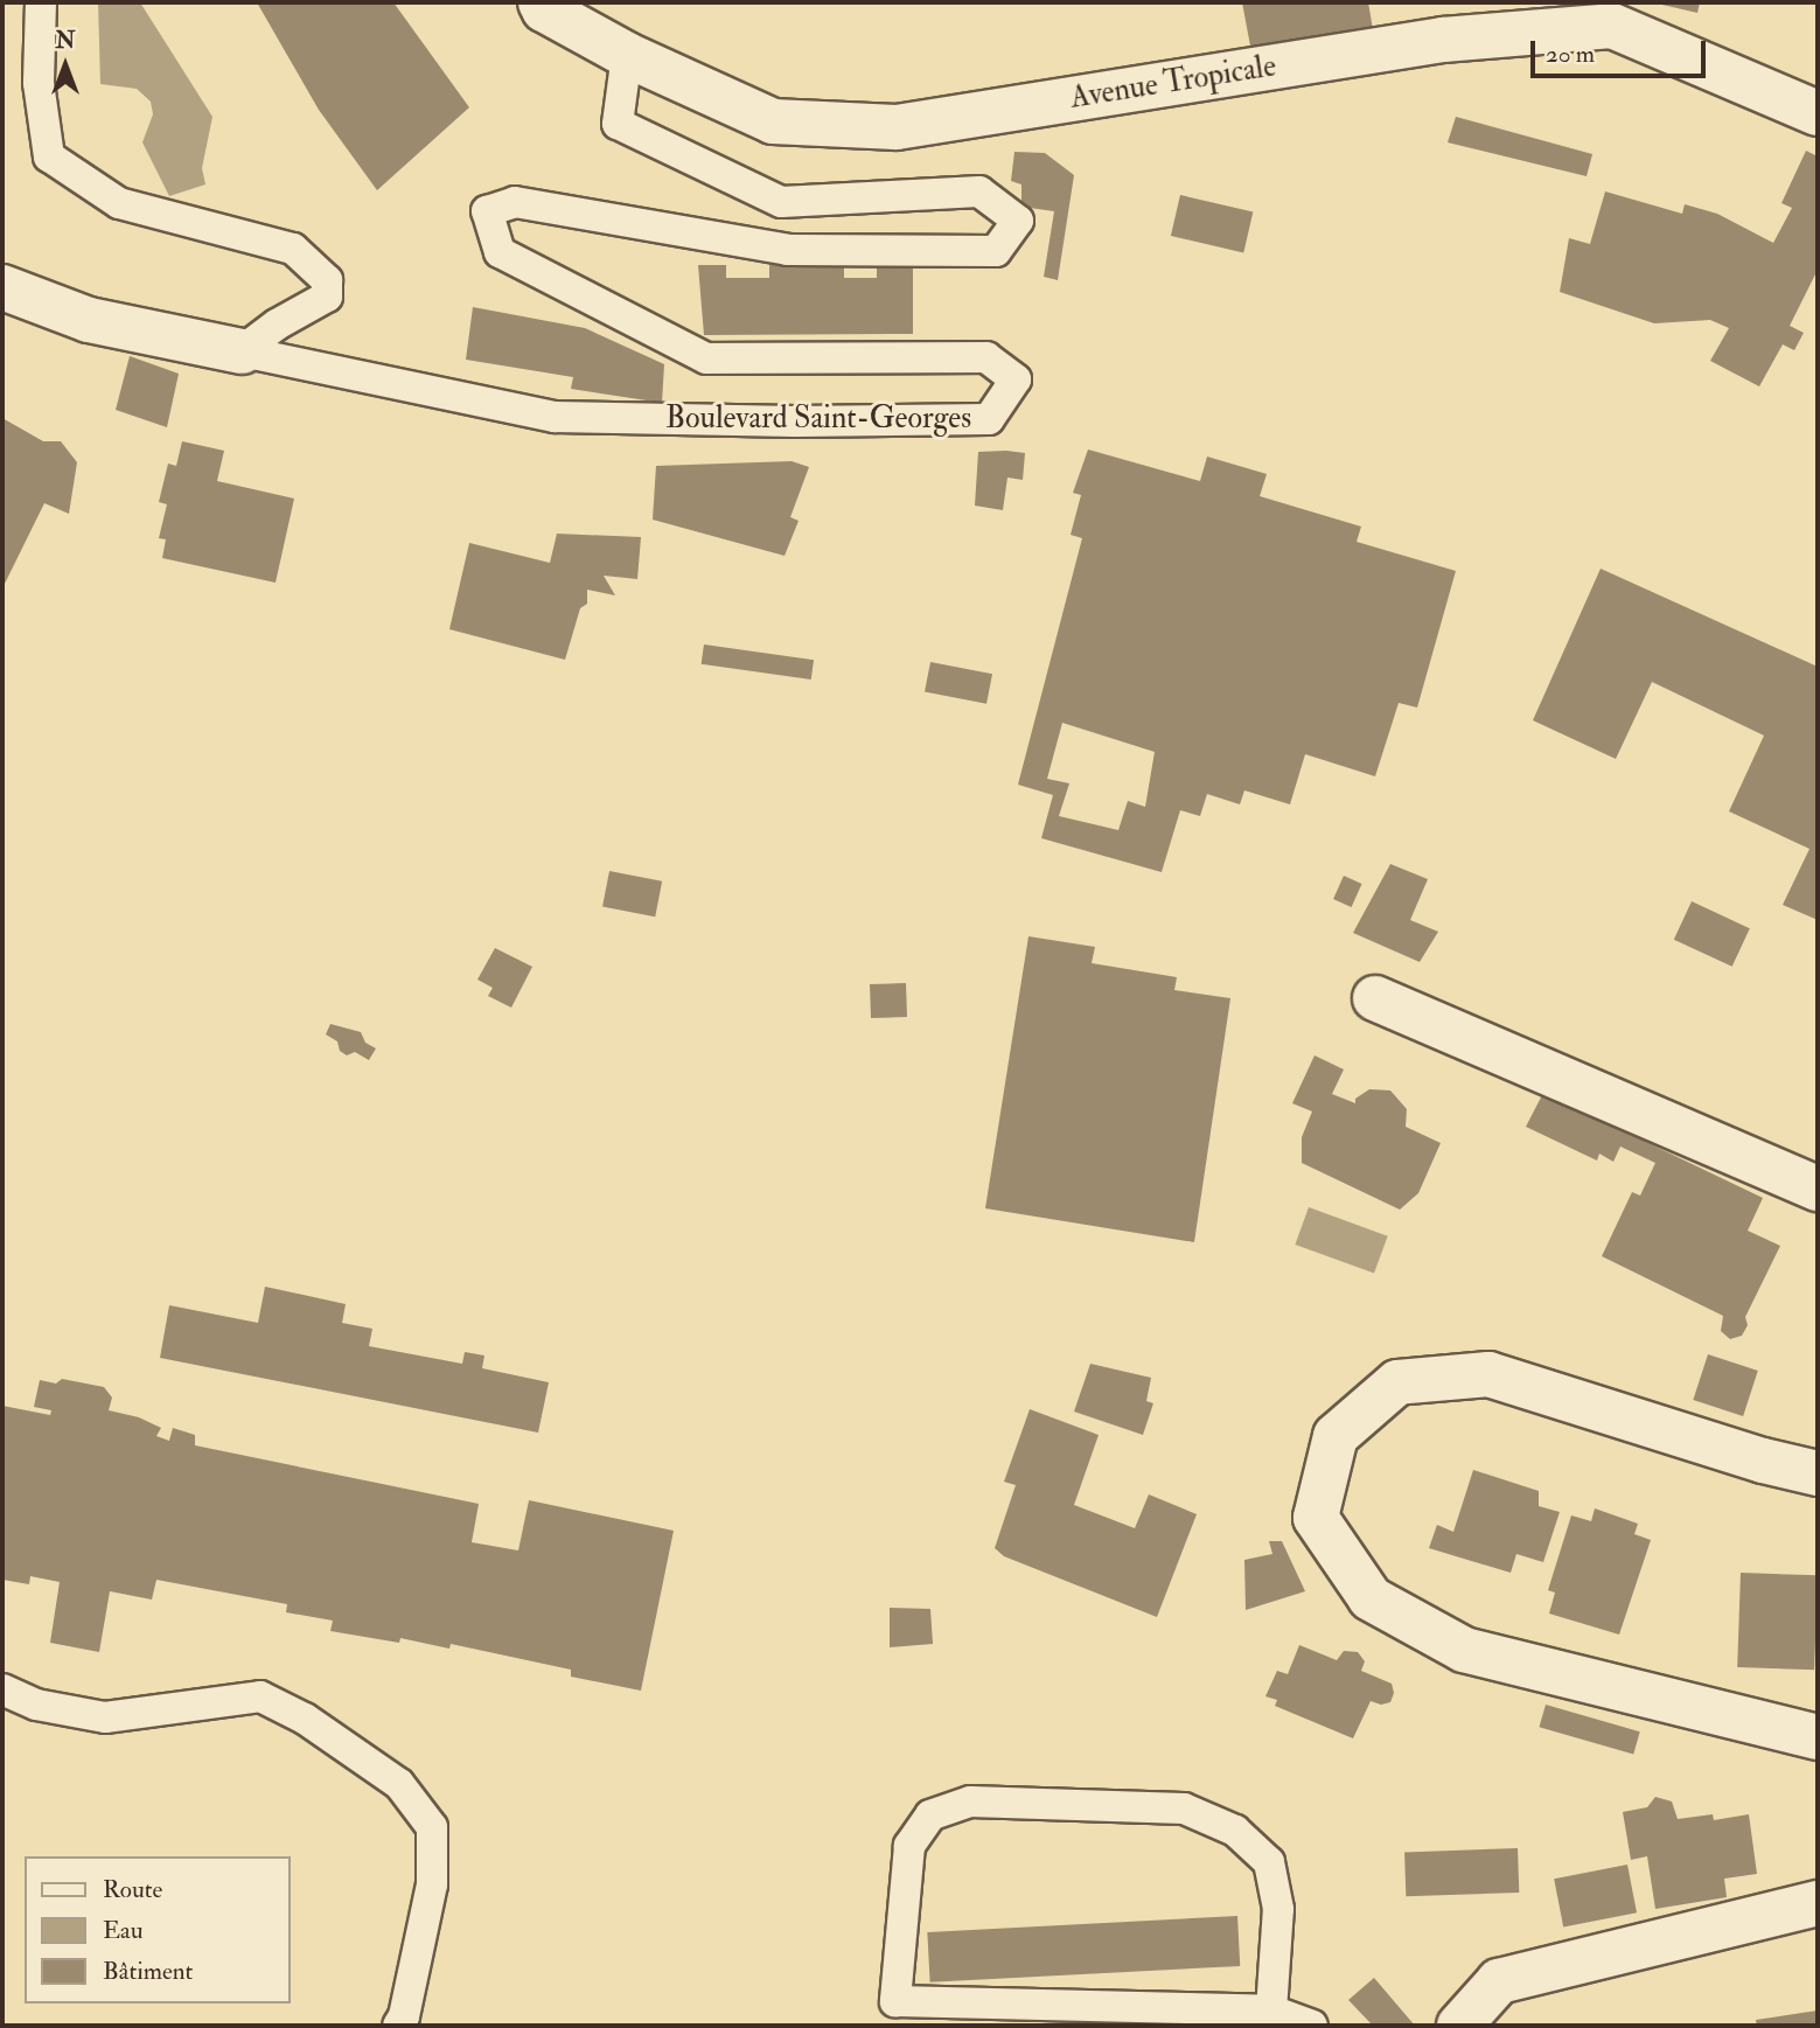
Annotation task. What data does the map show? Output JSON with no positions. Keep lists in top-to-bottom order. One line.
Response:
{"streets":{"street":["Avenue Tropicale","Boulevard Saint-Georges"]},"crossings":[["Avenue Tropicale","Boulevard Saint-Georges"]],"legend":["Route","Eau","Bâtiment"],"scale_bar":"20 m","north":"top"}
